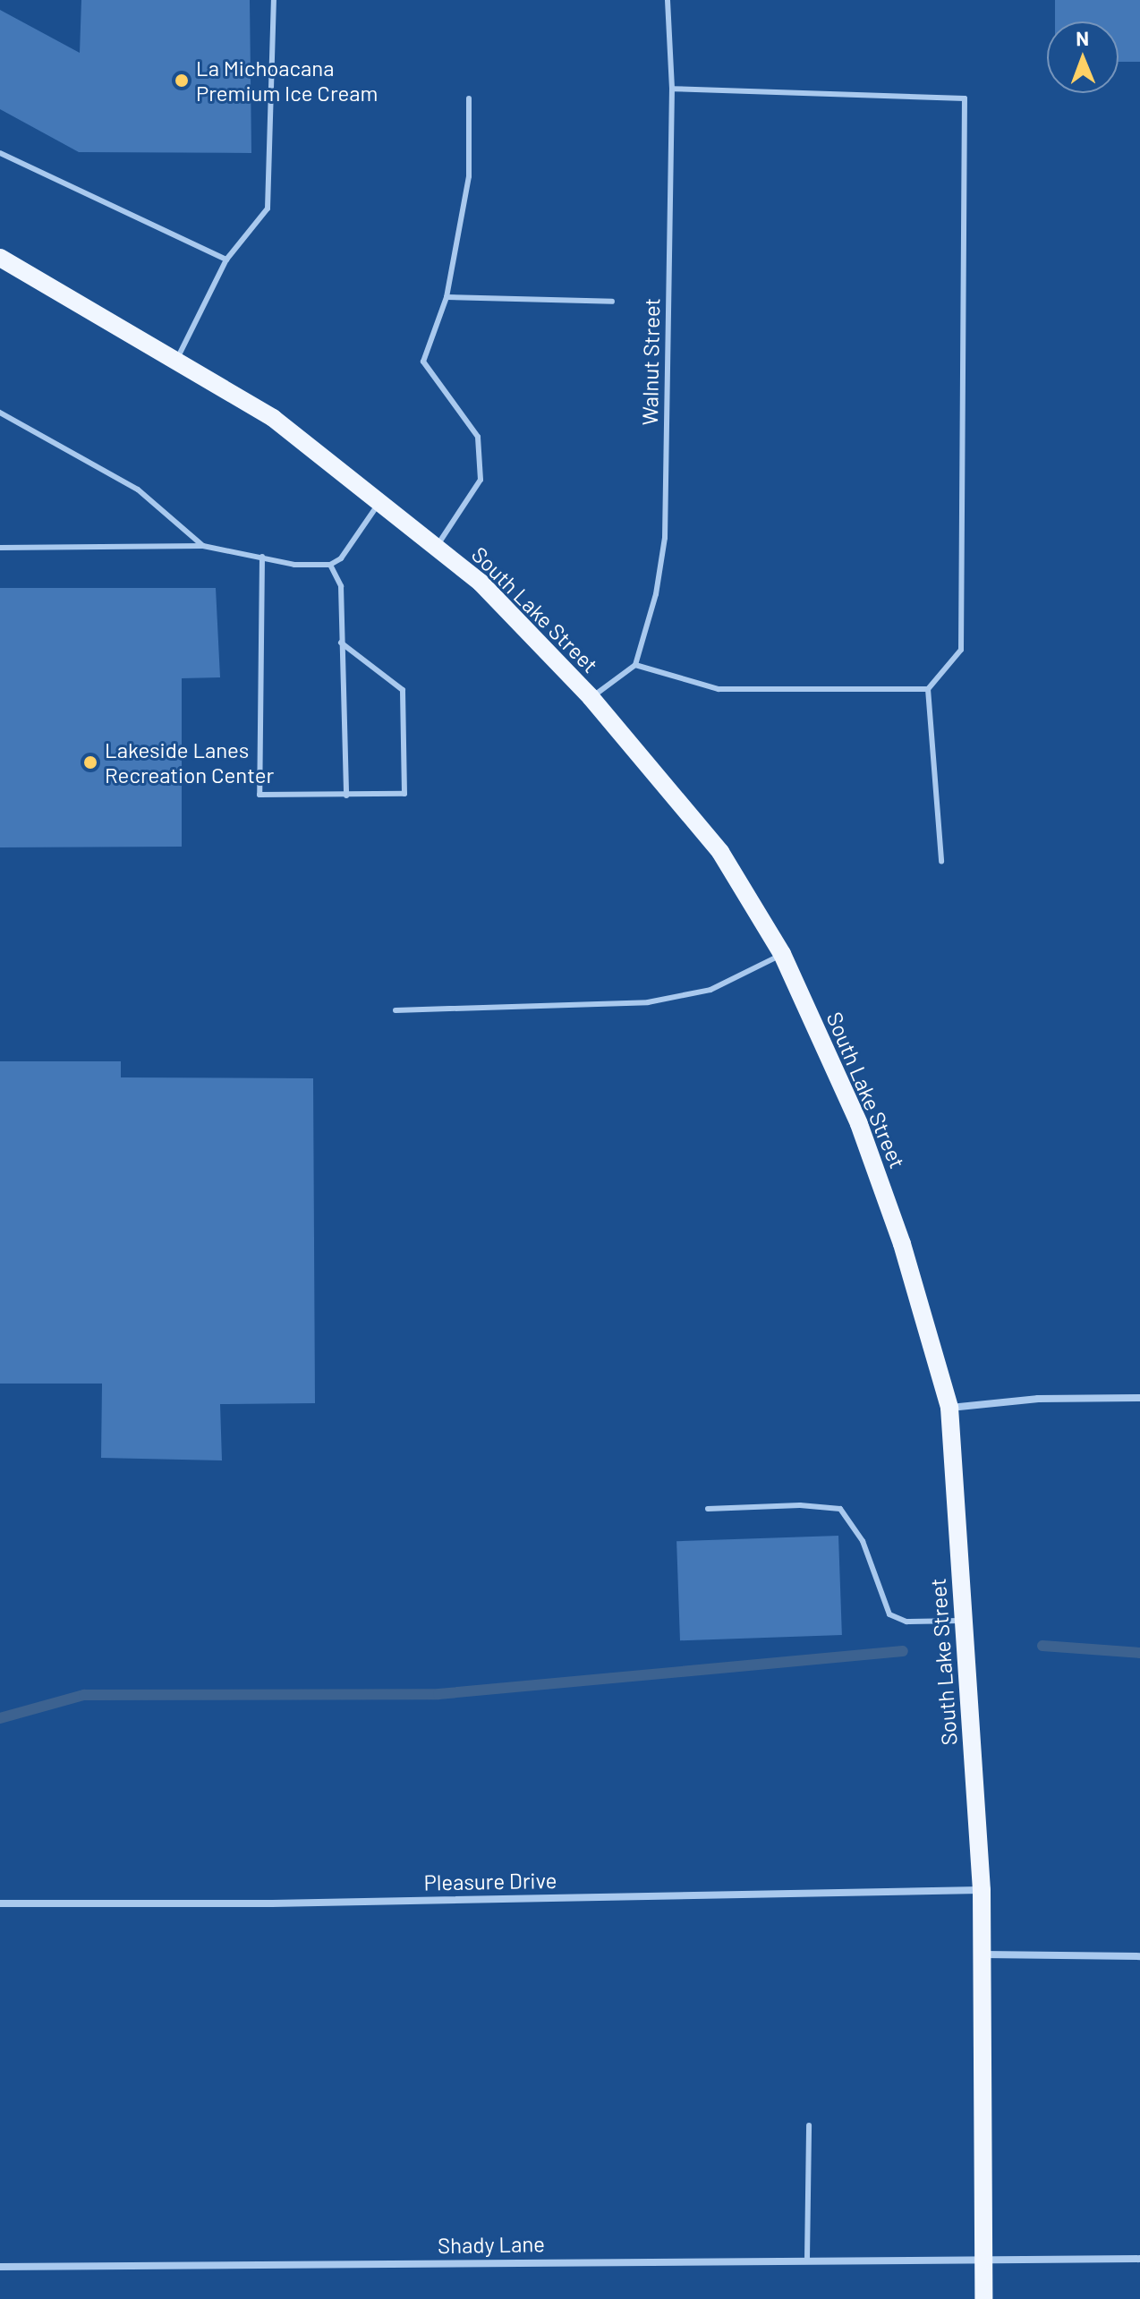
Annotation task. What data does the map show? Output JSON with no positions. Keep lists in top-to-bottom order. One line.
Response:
{"streets":{"main road":["South Lake Street"],"street":["Pleasure Drive","Shady Lane"],"lane":["Walnut Street"]},"crossings":[["South Lake Street","Pleasure Drive"],["South Lake Street","Shady Lane"]],"places":["La Michoacana Premium Ice Cream","Lakeside Lanes Recreation Center"],"north":"top"}
